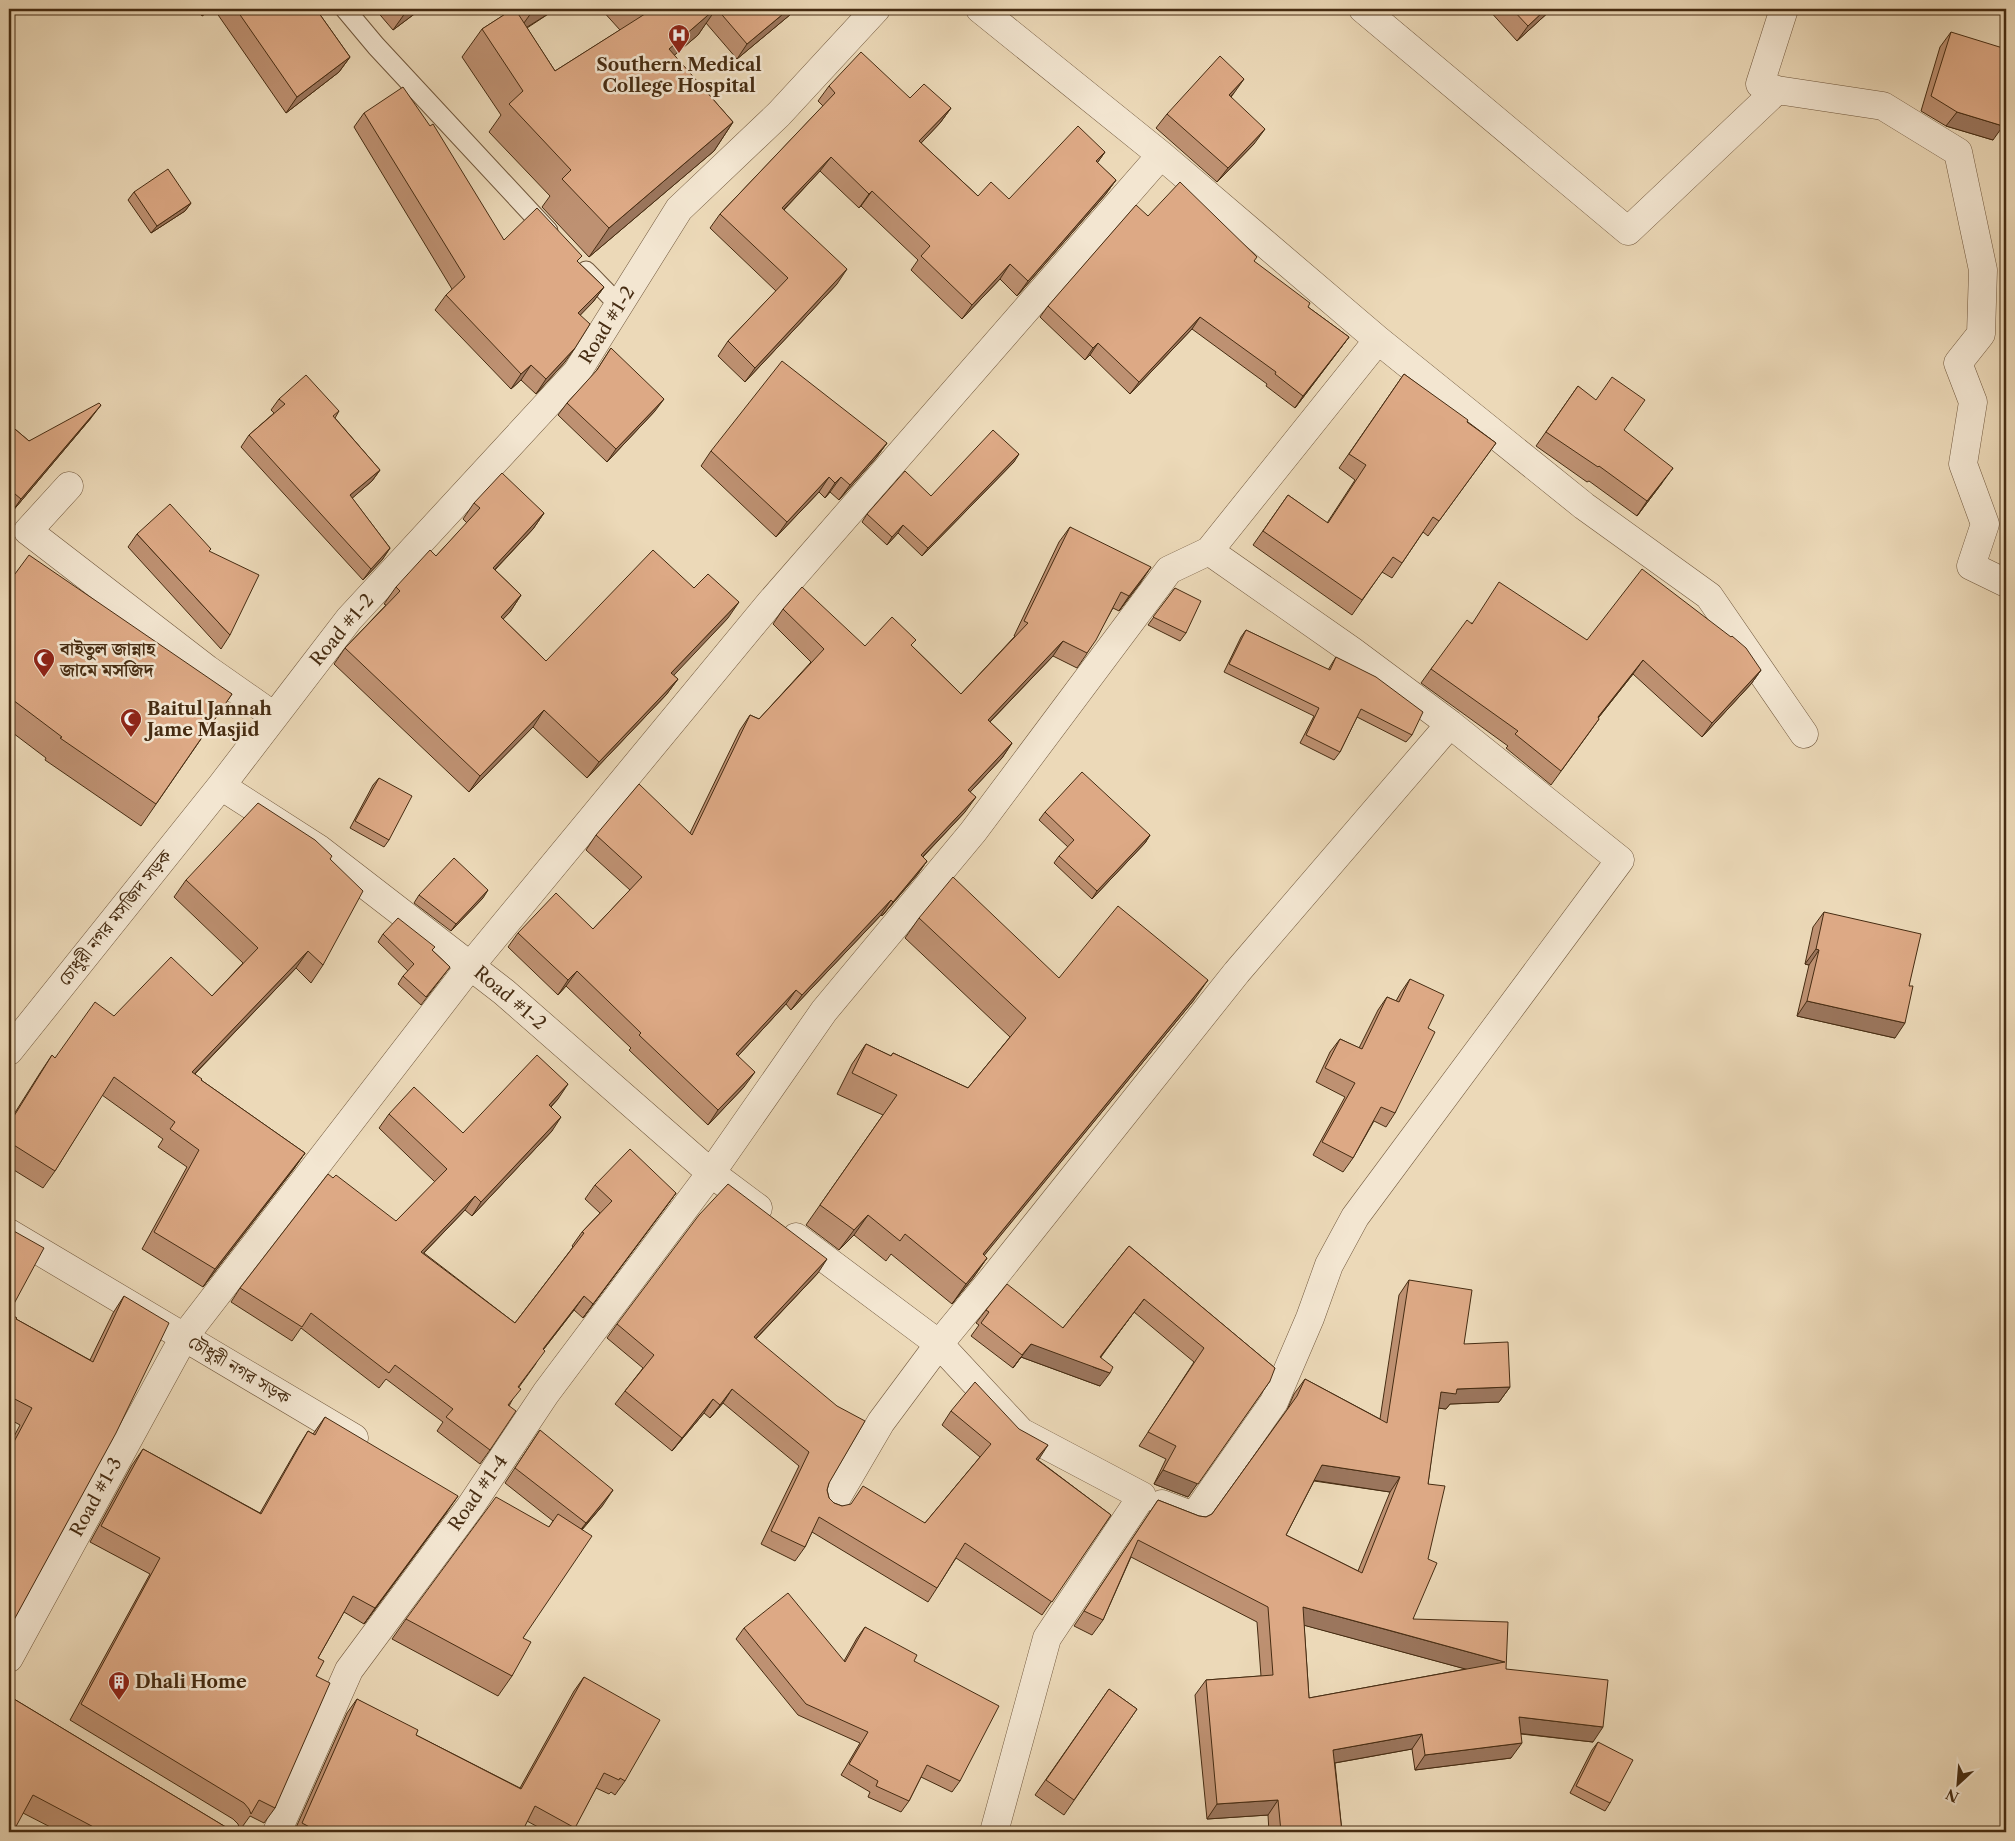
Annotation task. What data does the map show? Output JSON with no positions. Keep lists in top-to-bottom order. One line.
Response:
{"streets":{"street":["Road #1-2","চোধুরী নগর মসজিদ সড়ক","চৌধুরী নগর সড়ক","Road #1-4","Road #1-3"]},"crossings":[["Road #1-2","চোধুরী নগর মসজিদ সড়ক"],["Road #1-2","Road #1-4"],["Road #1-2","Road #1-3"],["চৌধুরী নগর সড়ক","Road #1-3"]],"places":{"hospital":["Southern Medical College Hospital"],"mosque":["বাইতুল জান্নাহ জামে মসজিদ","Baitul Jannah Jame Masjid"],"building":["Dhali Home"]},"north":"bottom left"}
